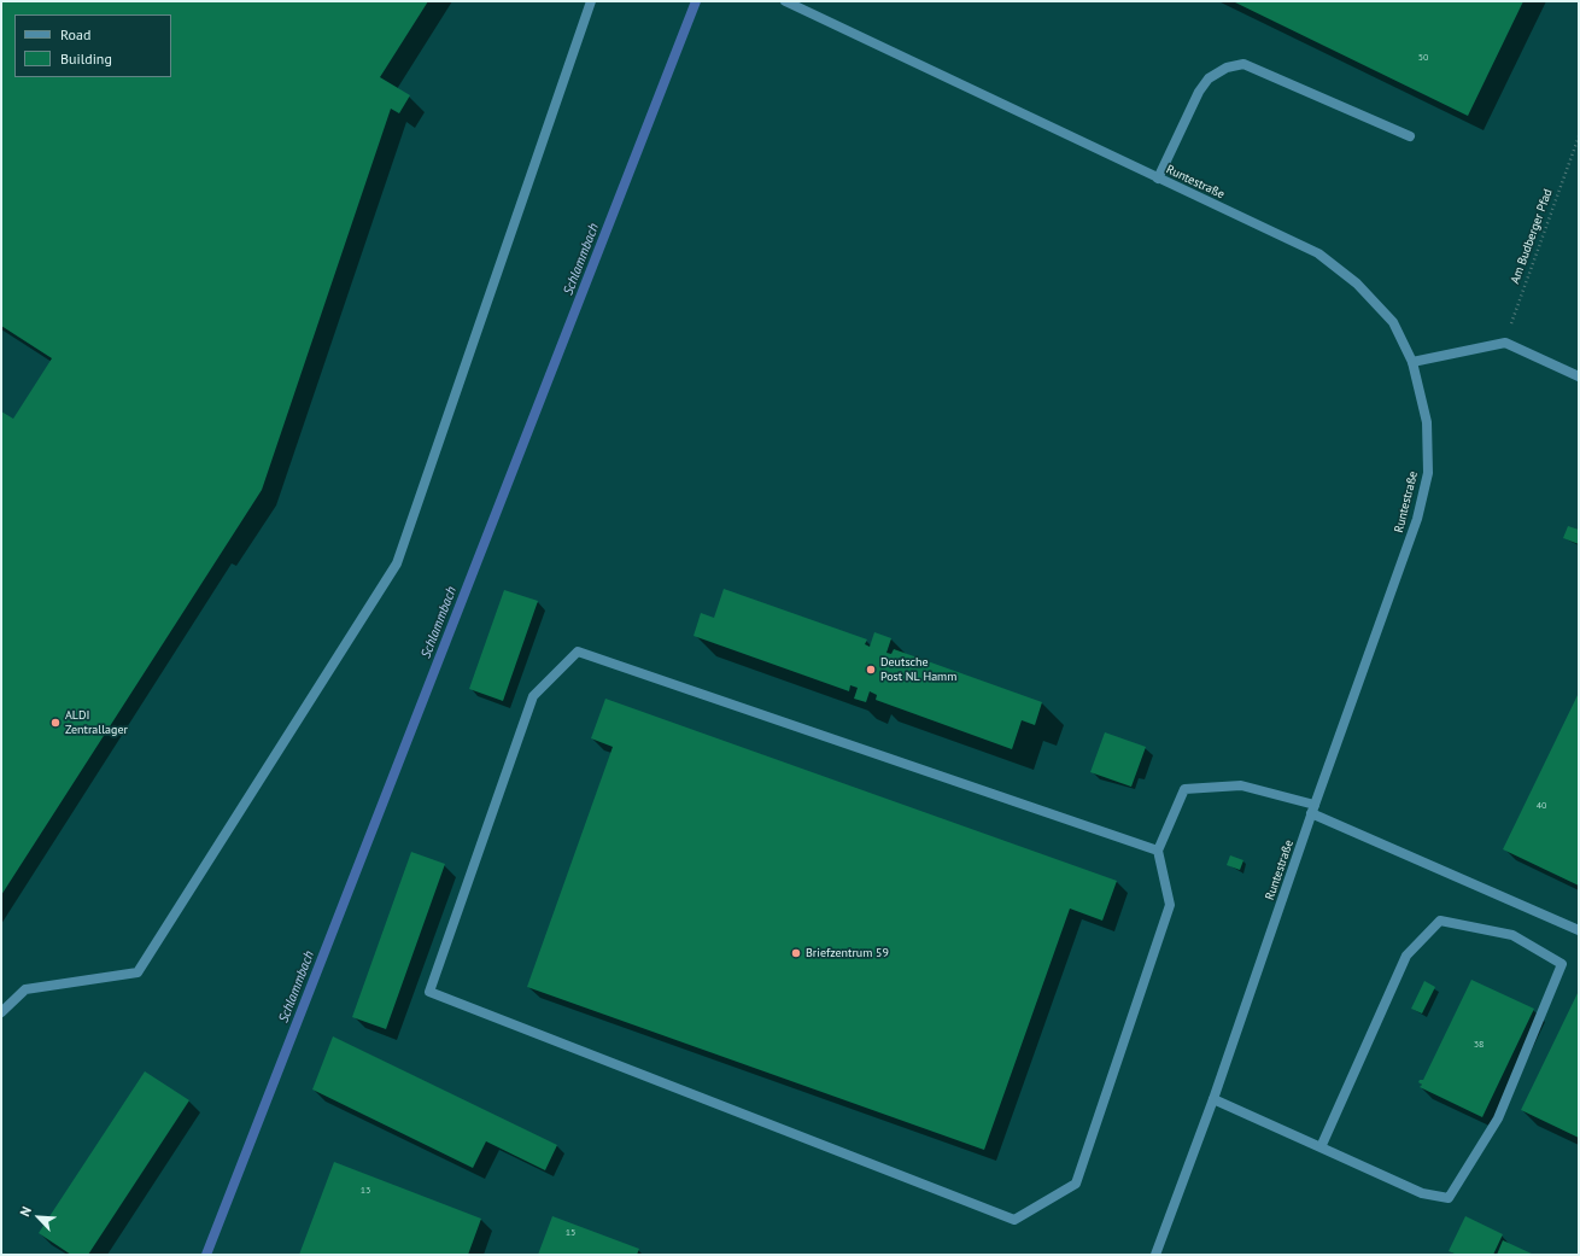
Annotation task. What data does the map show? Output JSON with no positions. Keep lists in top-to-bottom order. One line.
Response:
{"streets":{"street":["Runtestraße"],"path":["Am Budberger Pfad"]},"water":["Schlammbach"],"places":["Deutsche Post NL Hamm","ALDI Zentrallager","Briefzentrum 59"],"house_numbers":["50","40","38","13","15"],"legend":["Road","Building"],"north":"top left"}
